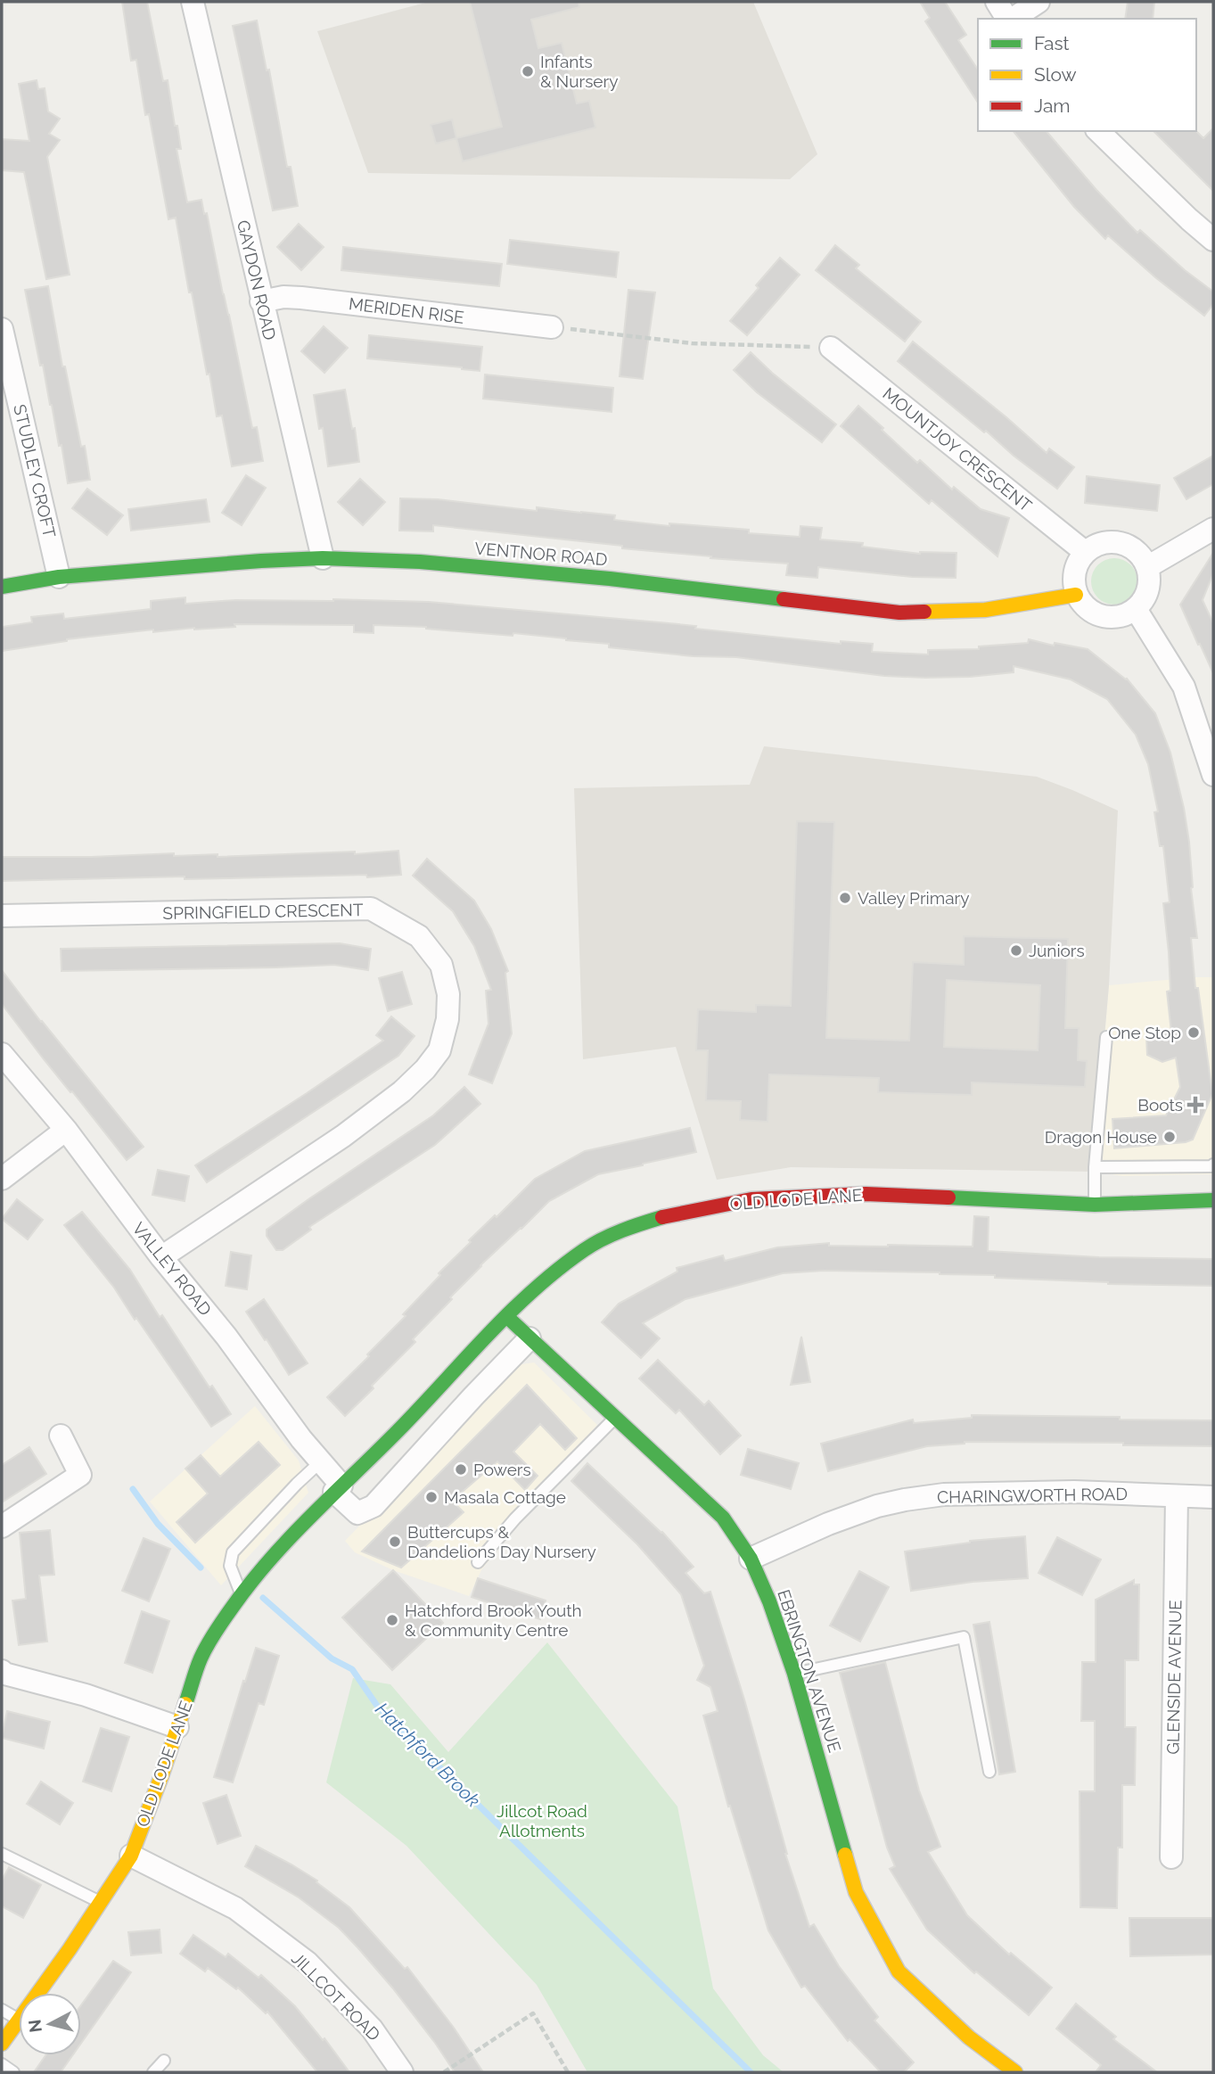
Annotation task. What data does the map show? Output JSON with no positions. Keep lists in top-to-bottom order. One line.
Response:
{"streets":{"street":["GAYDON ROAD","MERIDEN RISE","MOUNTJOY CRESCENT","STUDLEY CROFT","VENTNOR ROAD","SPRINGFIELD CRESCENT","OLD LODE LANE","VALLEY ROAD","CHARINGWORTH ROAD","EBRINGTON AVENUE","GLENSIDE AVENUE","JILLCOT ROAD"]},"crossings":[["GAYDON ROAD","MERIDEN RISE"],["GAYDON ROAD","VENTNOR ROAD"],["MOUNTJOY CRESCENT","VENTNOR ROAD"],["STUDLEY CROFT","VENTNOR ROAD"],["SPRINGFIELD CRESCENT","VALLEY ROAD"],["OLD LODE LANE","VALLEY ROAD"],["OLD LODE LANE","EBRINGTON AVENUE"],["OLD LODE LANE","JILLCOT ROAD"],["CHARINGWORTH ROAD","EBRINGTON AVENUE"],["CHARINGWORTH ROAD","GLENSIDE AVENUE"]],"water":["Hatchford Brook"],"parks":["Jillcot Road Allotments"],"places":{"other":["Infants & Nursery","Valley Primary","Juniors","One Stop","Dragon House","Powers","Masala Cottage","Buttercups & Dandelions Day Nursery","Hatchford Brook Youth & Community Centre"],"health":["Boots"]},"legend":["Fast","Slow","Jam"],"north":"left"}
